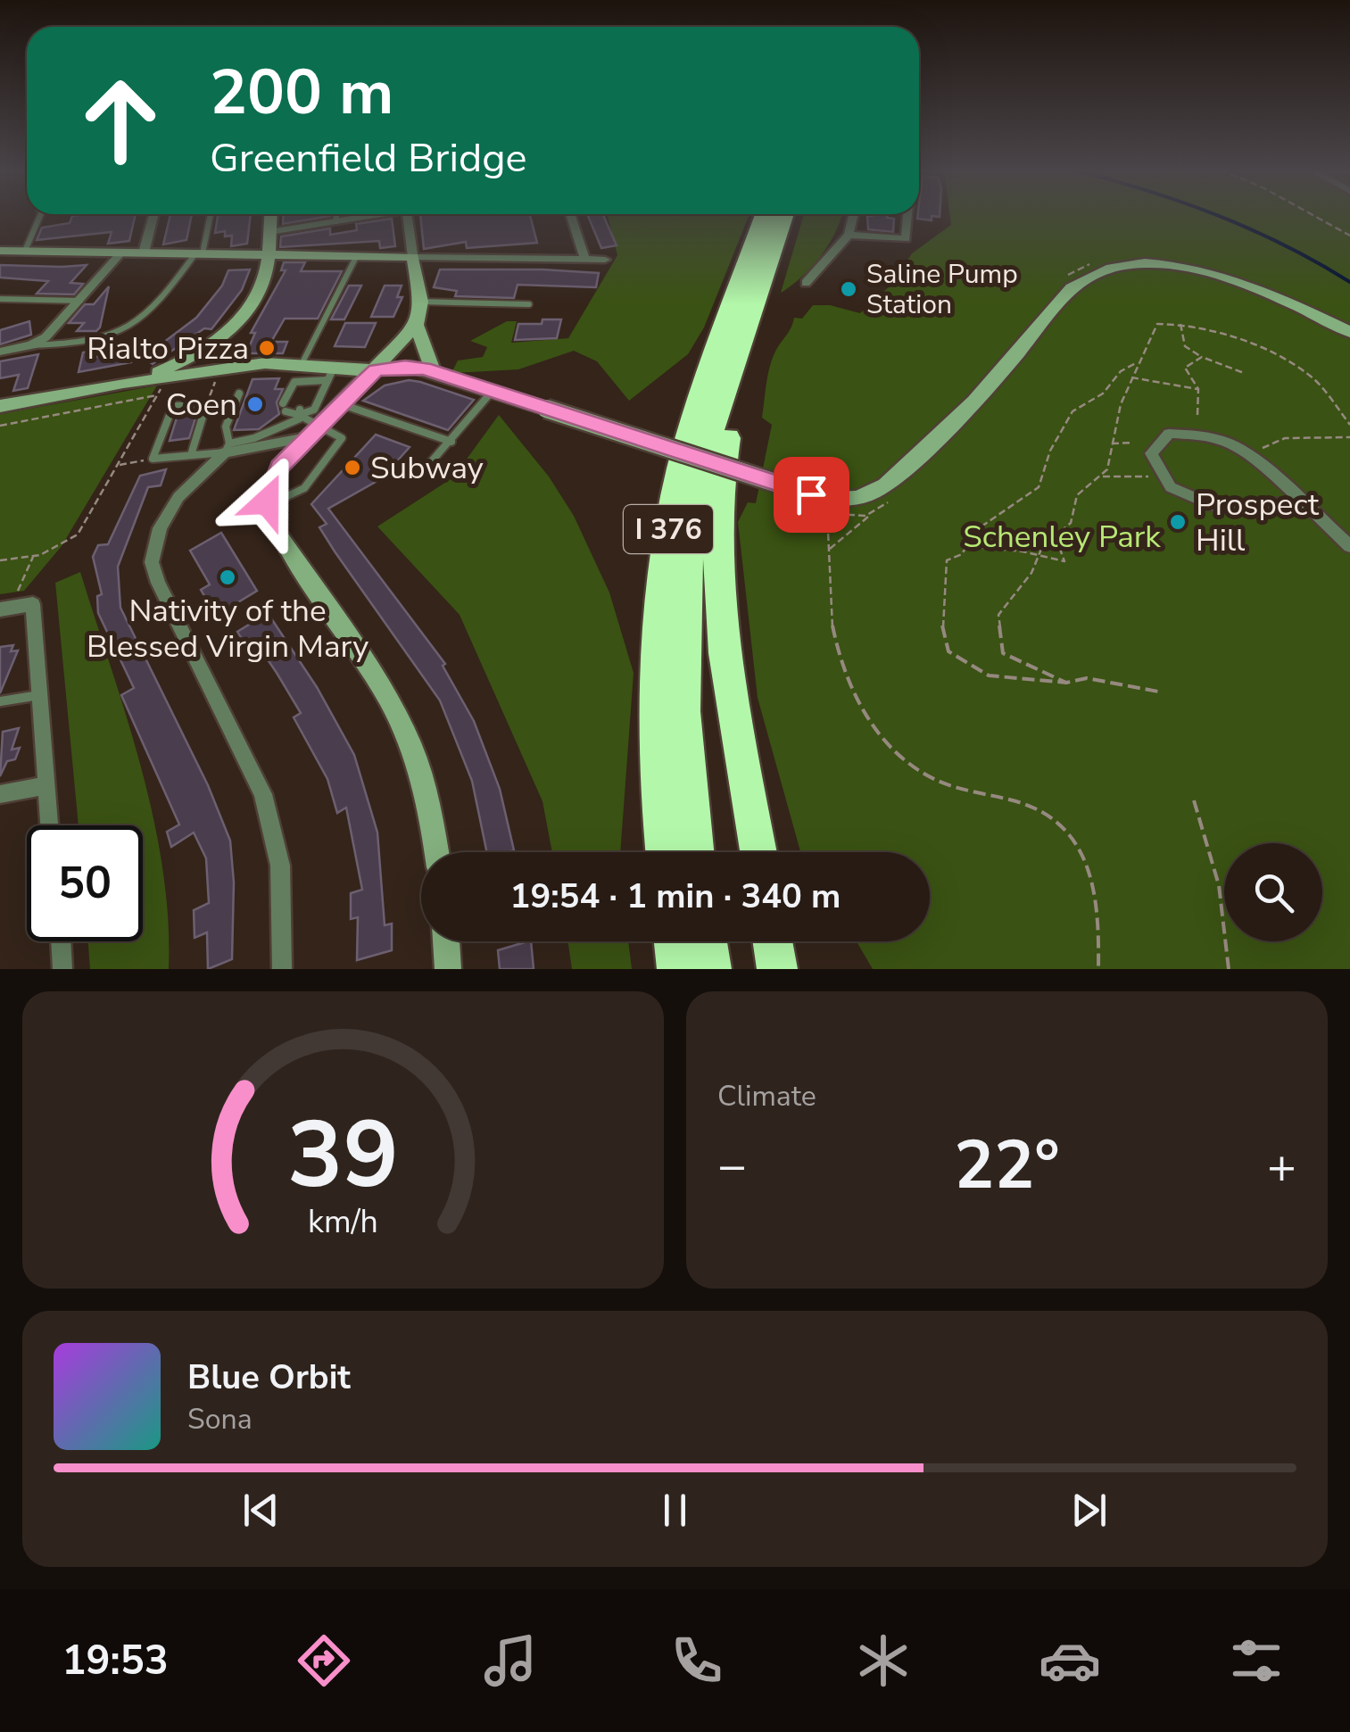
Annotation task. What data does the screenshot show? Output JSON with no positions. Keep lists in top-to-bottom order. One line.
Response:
{"streets":{"highway":["I 376"]},"parks":["Schenley Park"],"places":["Saline Pump Station","Rialto Pizza","Coen","Subway","Prospect Hill","Nativity of the Blessed Virgin Mary"],"page":{"turn":["200 m","Greenfield Bridge"],"limit":"50","trip":"19:54 · 1 min · 340 m","tile":"Climate","heat":["−","22°","+"],"song":["Blue Orbit","Sona"],"tabs":"19:53","gauge":["39","km/h"]}}
